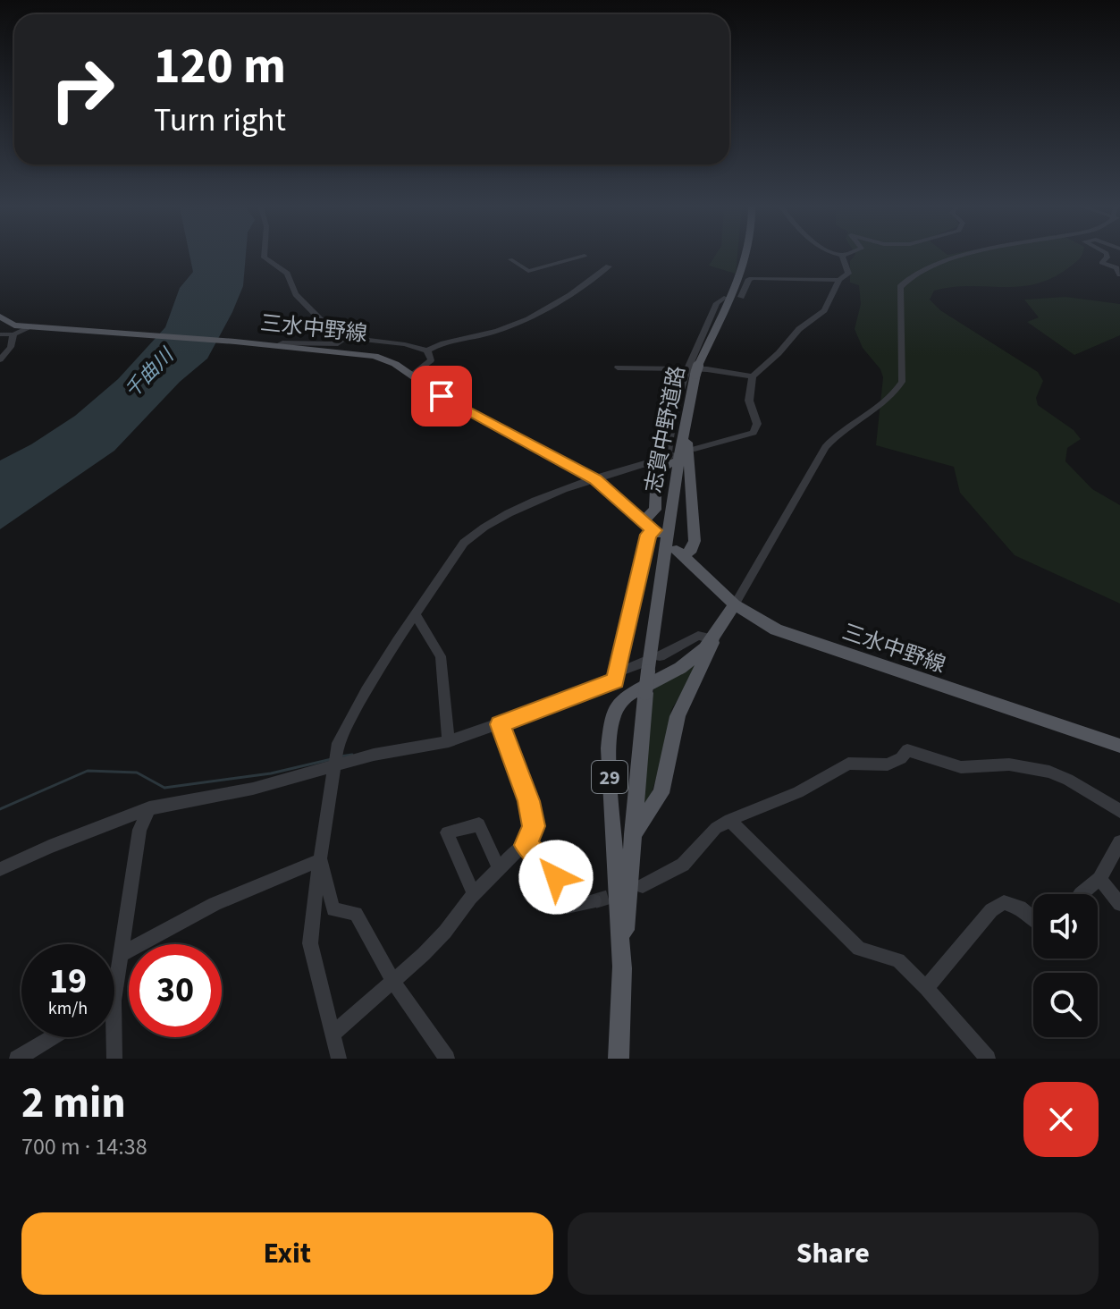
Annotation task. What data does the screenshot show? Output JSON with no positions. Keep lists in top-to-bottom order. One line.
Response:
{"streets":{"main road":["三水中野線","志賀中野道路","29"]},"crossings":[["三水中野線","志賀中野道路"],["三水中野線","29"],["志賀中野道路","29"]],"water":["千曲川"],"page":{"turn":["120 m","Turn right"],"speed":"19 km/h","limit":"30","heading":["2 min","700 m · 14:38"],"buttons":["Exit","Share"]}}
